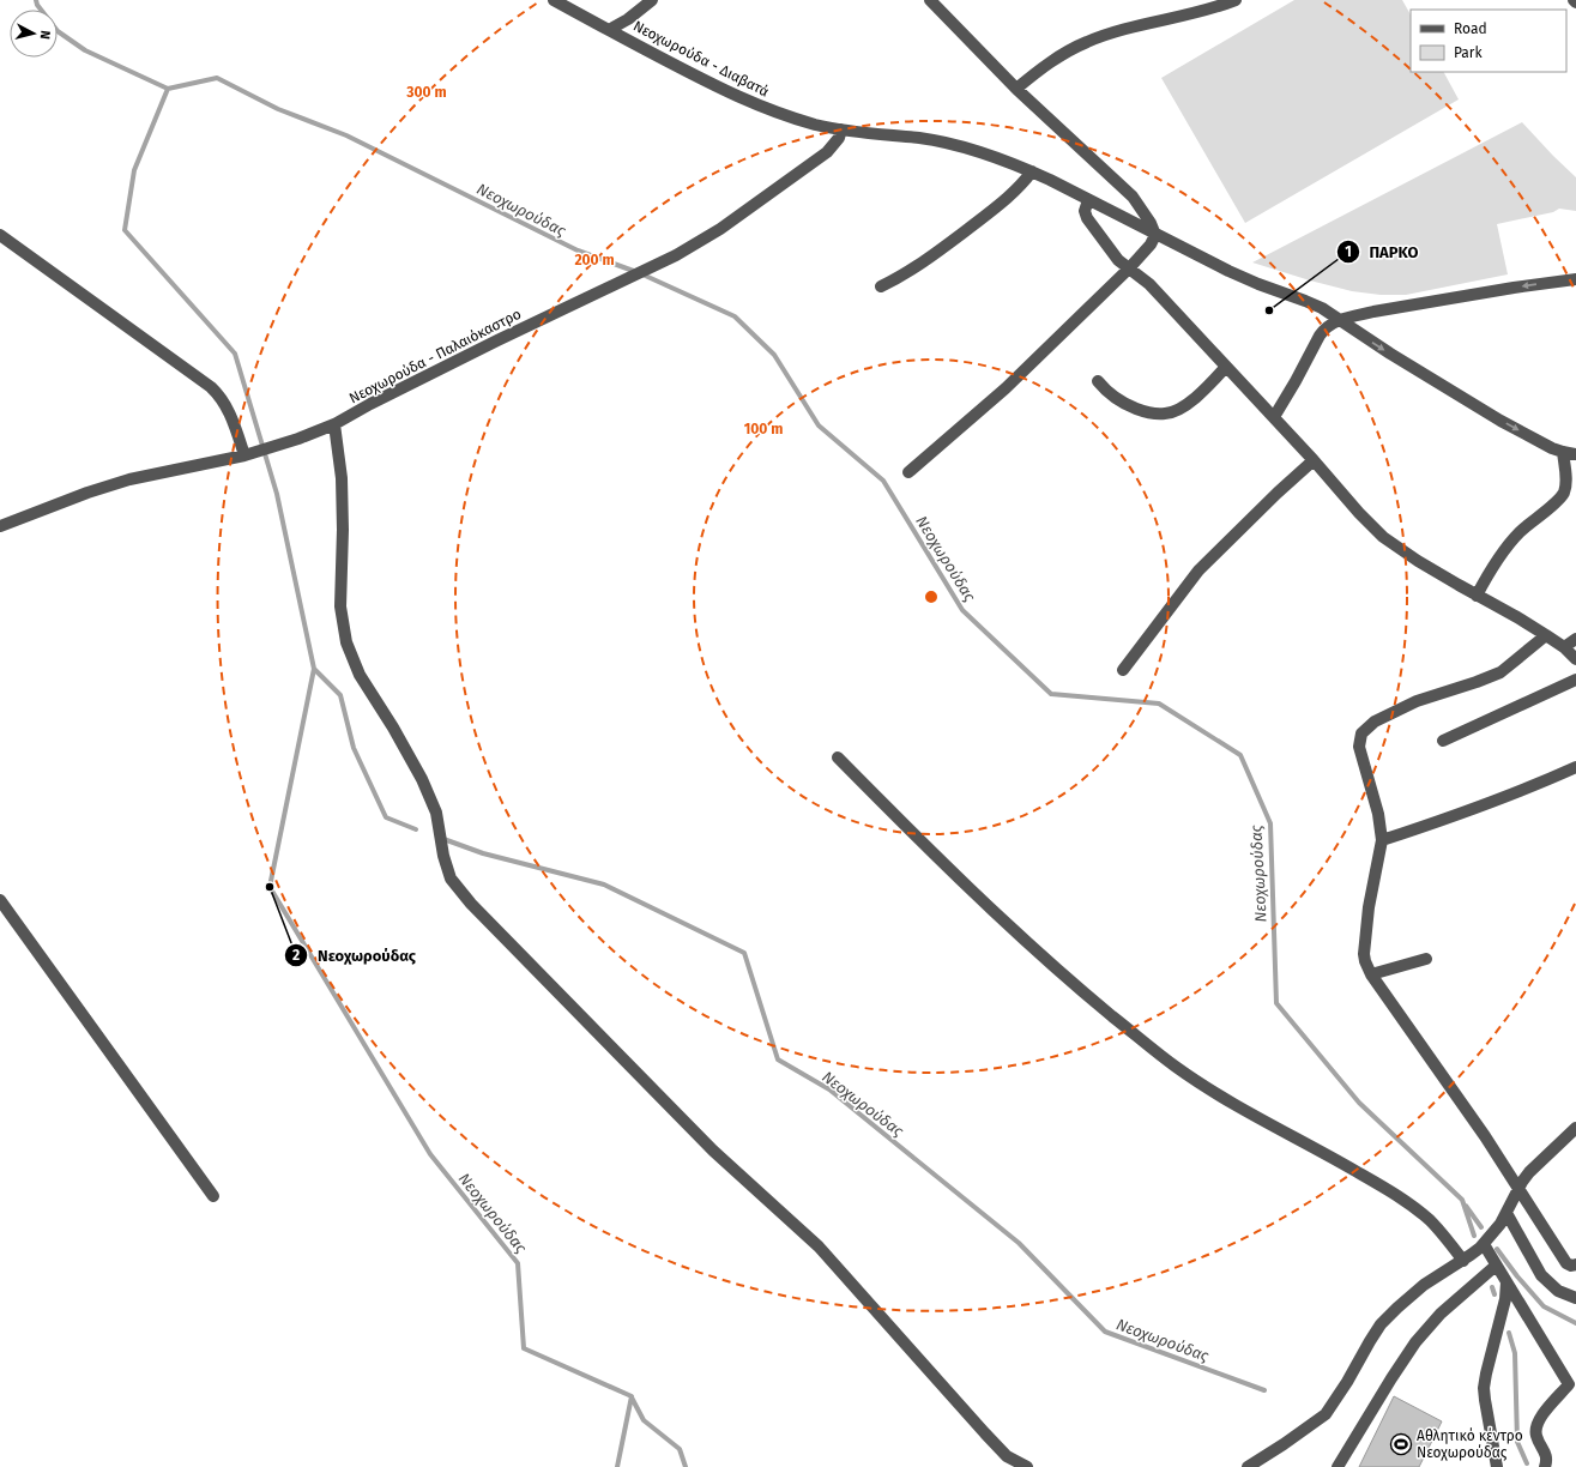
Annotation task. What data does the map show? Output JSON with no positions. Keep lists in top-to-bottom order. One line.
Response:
{"streets":{"street":["Νεοχωρούδα - Διαβατά","Νεοχωρούδα - Παλαιόκαστρο"]},"crossings":[["Νεοχωρούδα - Διαβατά","Νεοχωρούδα - Παλαιόκαστρο"]],"water":["Νεοχωρούδας"],"places":{"other":["ΠΑΡΚΟ","Νεοχωρούδας"],"sports":["Αθλητικό κέντρο Νεοχωρούδας"]},"legend":["Road","Park"],"north":"right","rings":["300 m","200 m","100 m"]}
